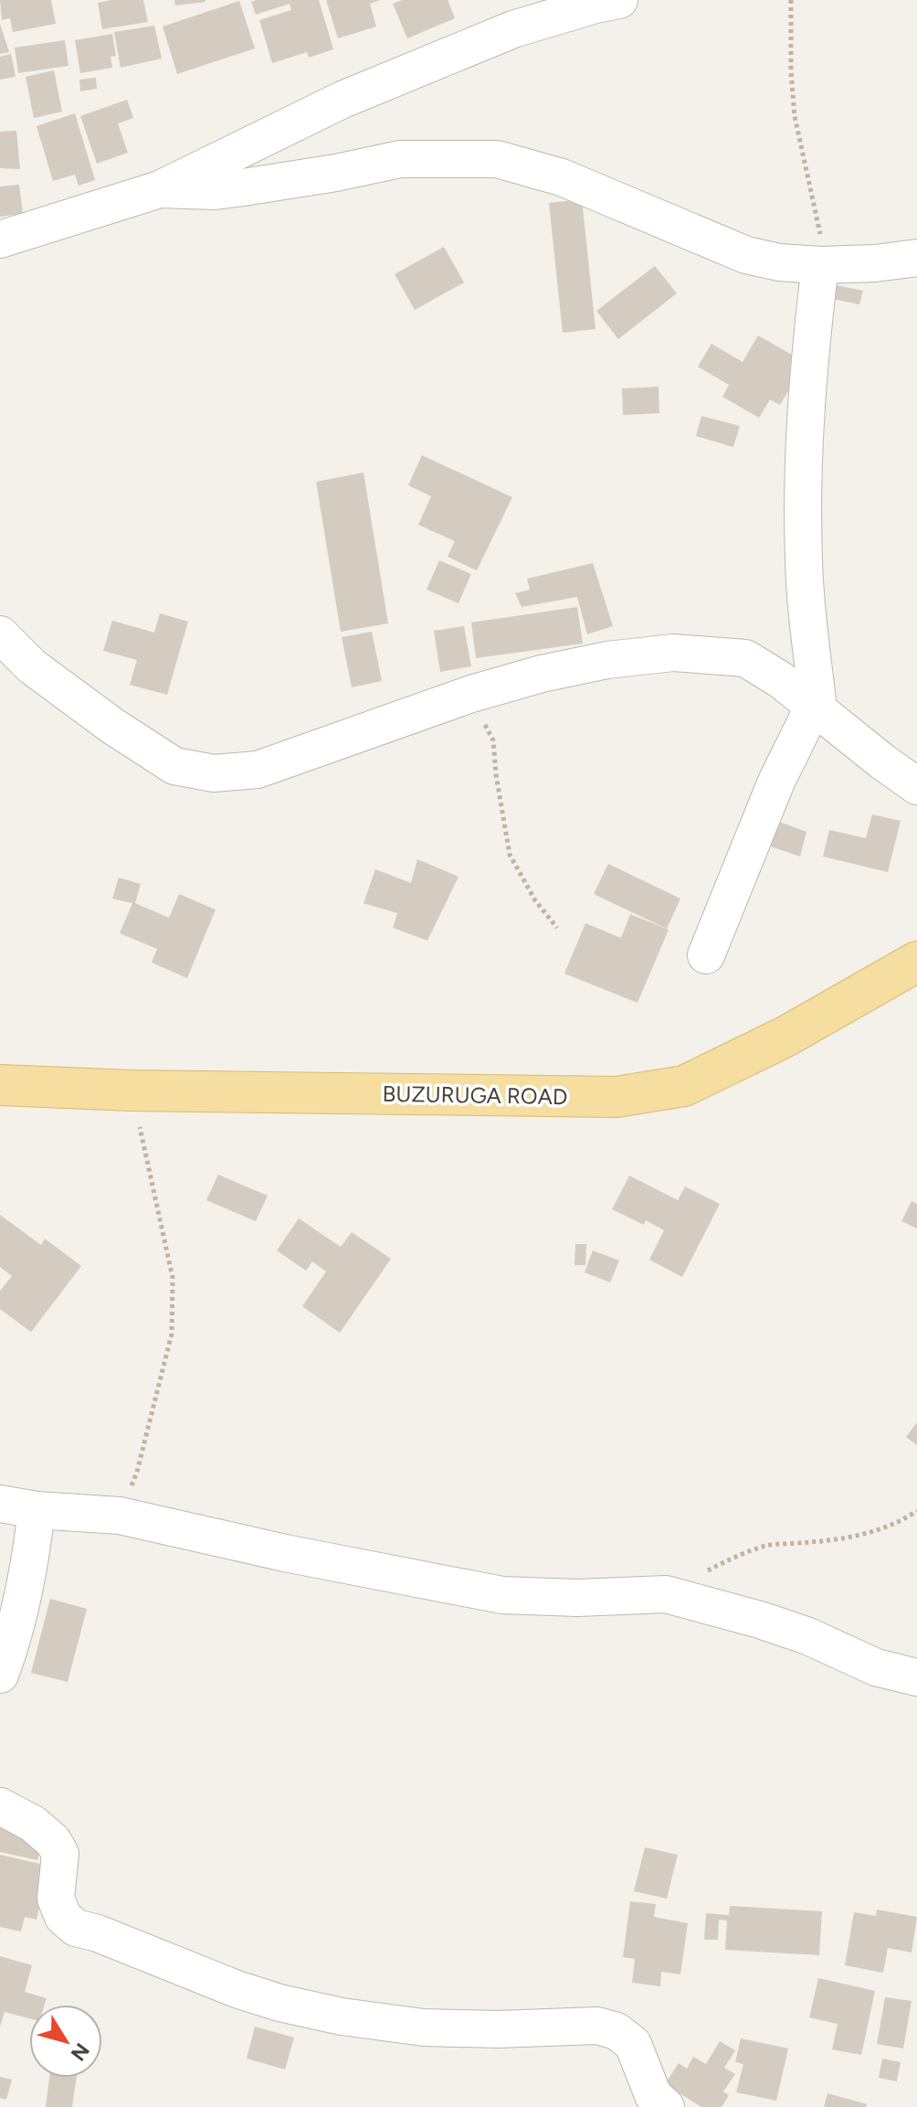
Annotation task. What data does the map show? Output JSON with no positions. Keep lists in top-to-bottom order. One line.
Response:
{"streets":{"main road":["BUZURUGA ROAD"]},"north":"bottom right"}
